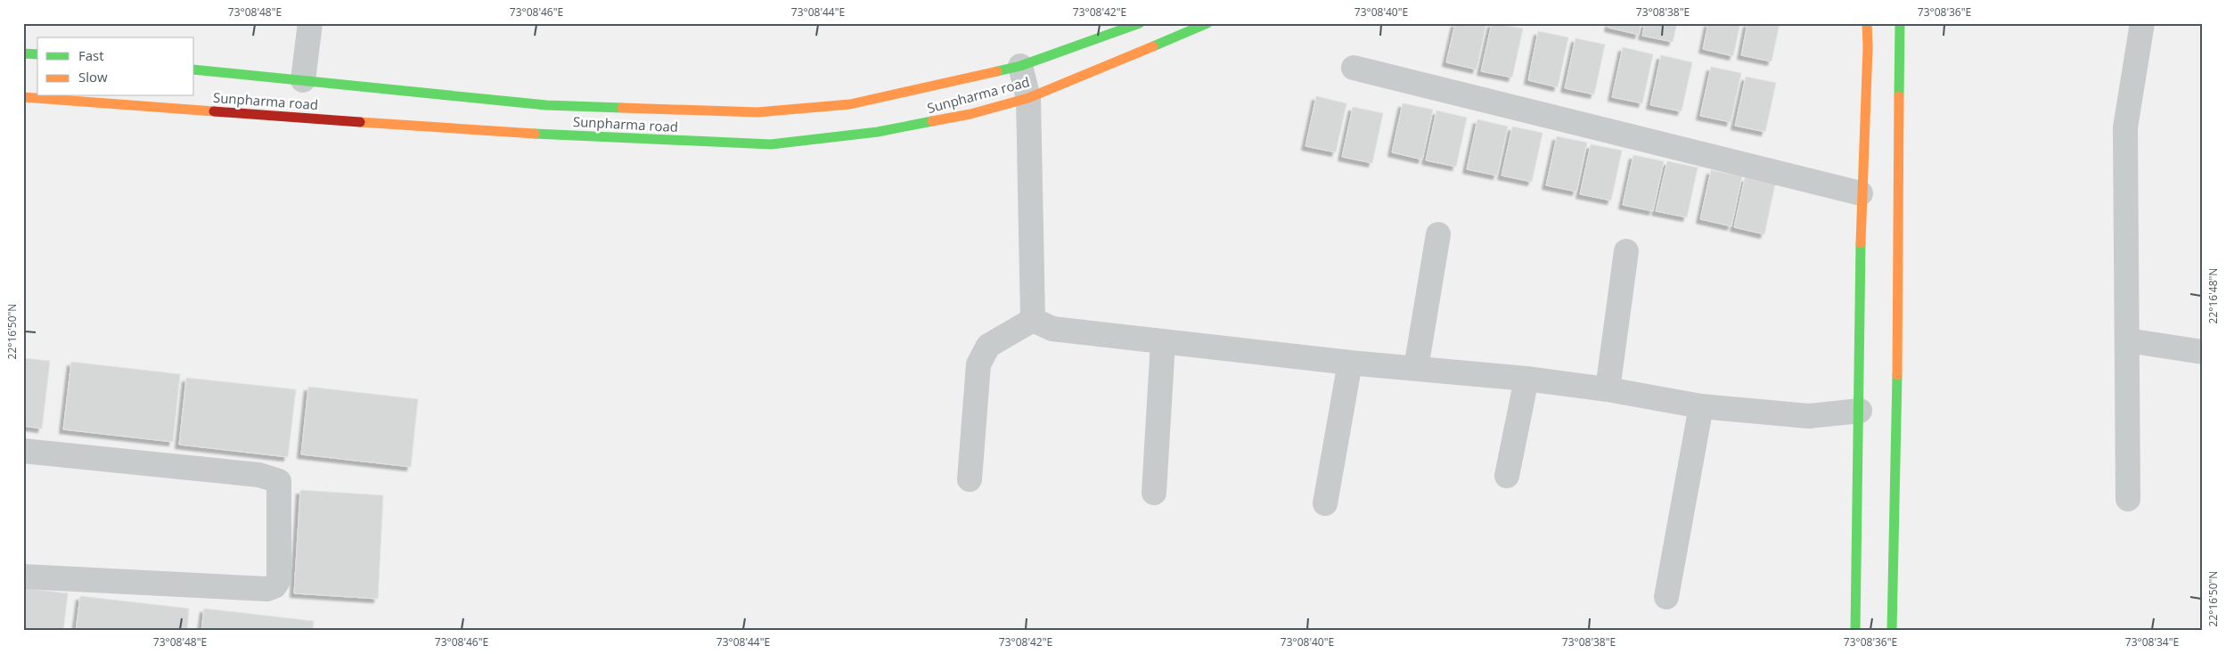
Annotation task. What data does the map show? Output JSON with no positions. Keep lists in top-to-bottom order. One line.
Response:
{"streets":{"street":["Sunpharma road"]},"legend":["Fast","Slow"],"coordinates":["73°08'48\"E","73°08'46\"E","73°08'44\"E","73°08'42\"E","73°08'40\"E","73°08'38\"E","73°08'36\"E","22°16'48\"N","22°16'50\"N","73°08'34\"E"]}
